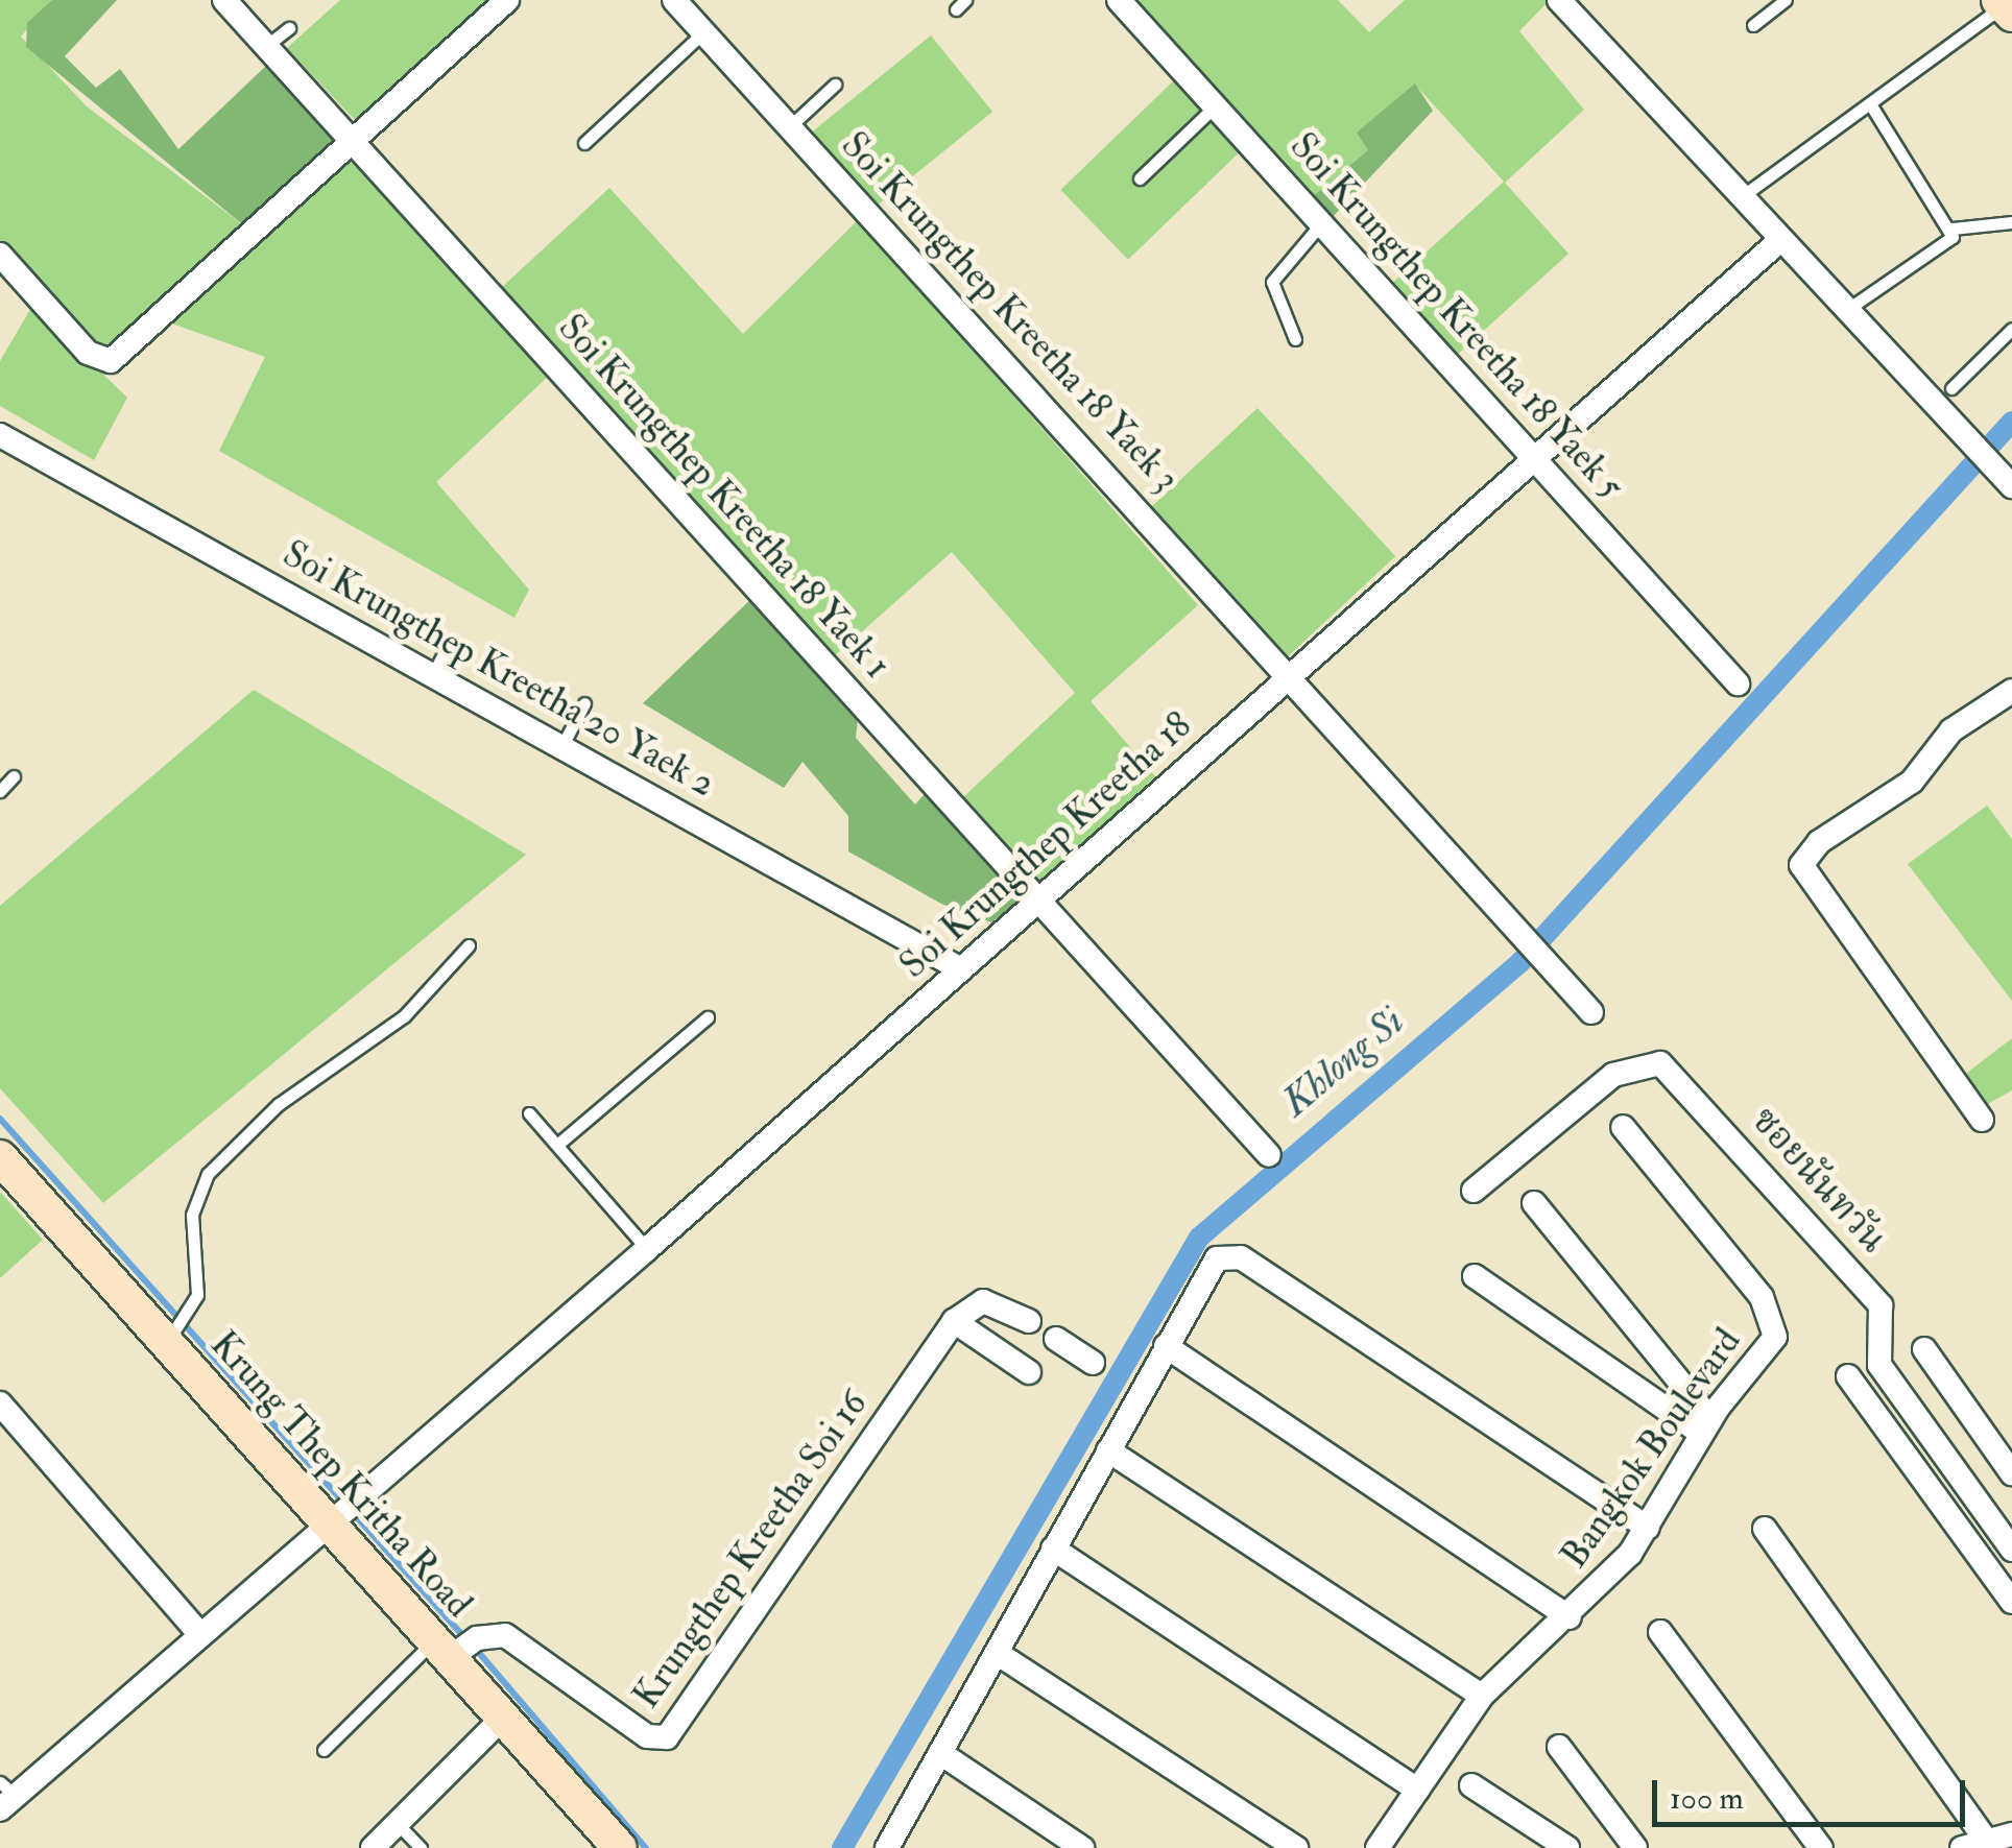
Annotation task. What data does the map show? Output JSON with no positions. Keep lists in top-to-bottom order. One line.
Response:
{"streets":{"main road":["Krung Thep Kritha Road"],"street":["Soi Krungthep Kreetha 18 Yaek 3","Soi Krungthep Kreetha 18 Yaek 5","Soi Krungthep Kreetha 18 Yaek 1","Soi Krungthep Kreetha 20 Yaek 2","Soi Krungthep Kreetha 18","ซอยนันทวัน","Bangkok Boulevard","Krungthep Kreetha Soi 16"]},"crossings":[["Soi Krungthep Kreetha 18 Yaek 3","Soi Krungthep Kreetha 18"],["Soi Krungthep Kreetha 18 Yaek 5","Soi Krungthep Kreetha 18"],["Soi Krungthep Kreetha 18 Yaek 1","Soi Krungthep Kreetha 18"],["Soi Krungthep Kreetha 20 Yaek 2","Soi Krungthep Kreetha 18"],["Soi Krungthep Kreetha 18","Krung Thep Kritha Road"],["Krung Thep Kritha Road","Krungthep Kreetha Soi 16"]],"water":["Khlong Si"],"scale_bar":"100 m"}
